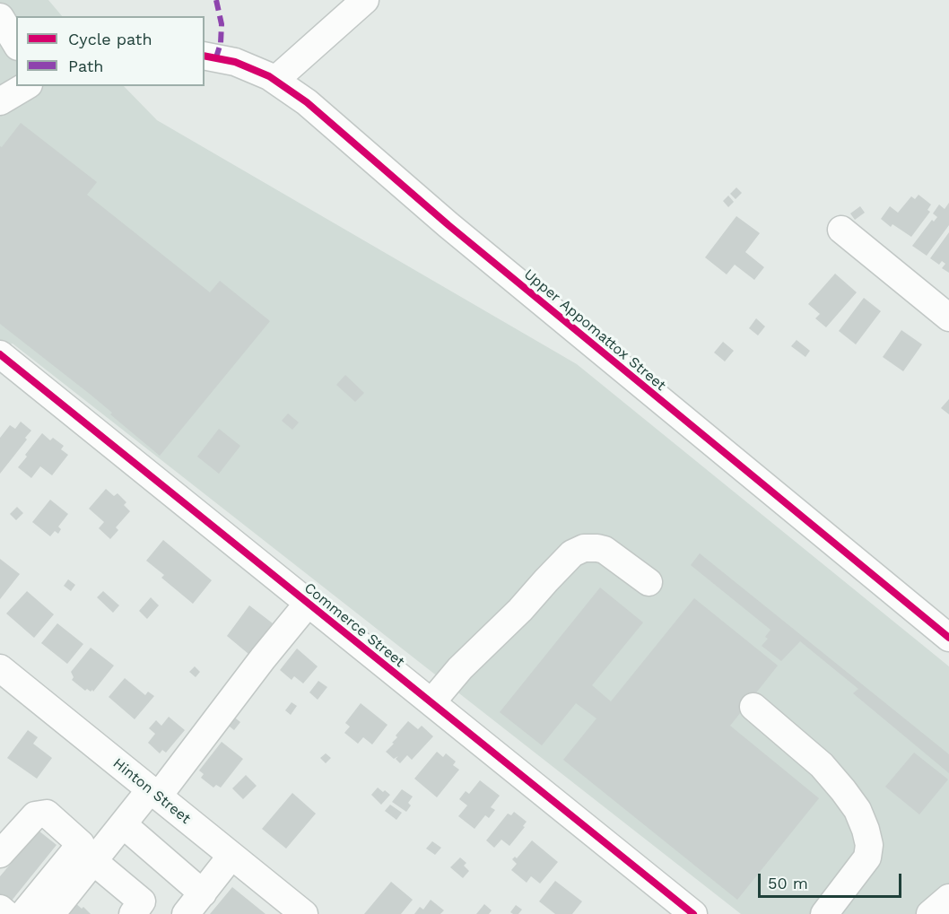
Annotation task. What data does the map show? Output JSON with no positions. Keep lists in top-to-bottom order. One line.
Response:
{"streets":{"street":["Upper Appomattox Street","Commerce Street","Hinton Street"]},"legend":["Cycle path","Path"],"scale_bar":"50 m"}
